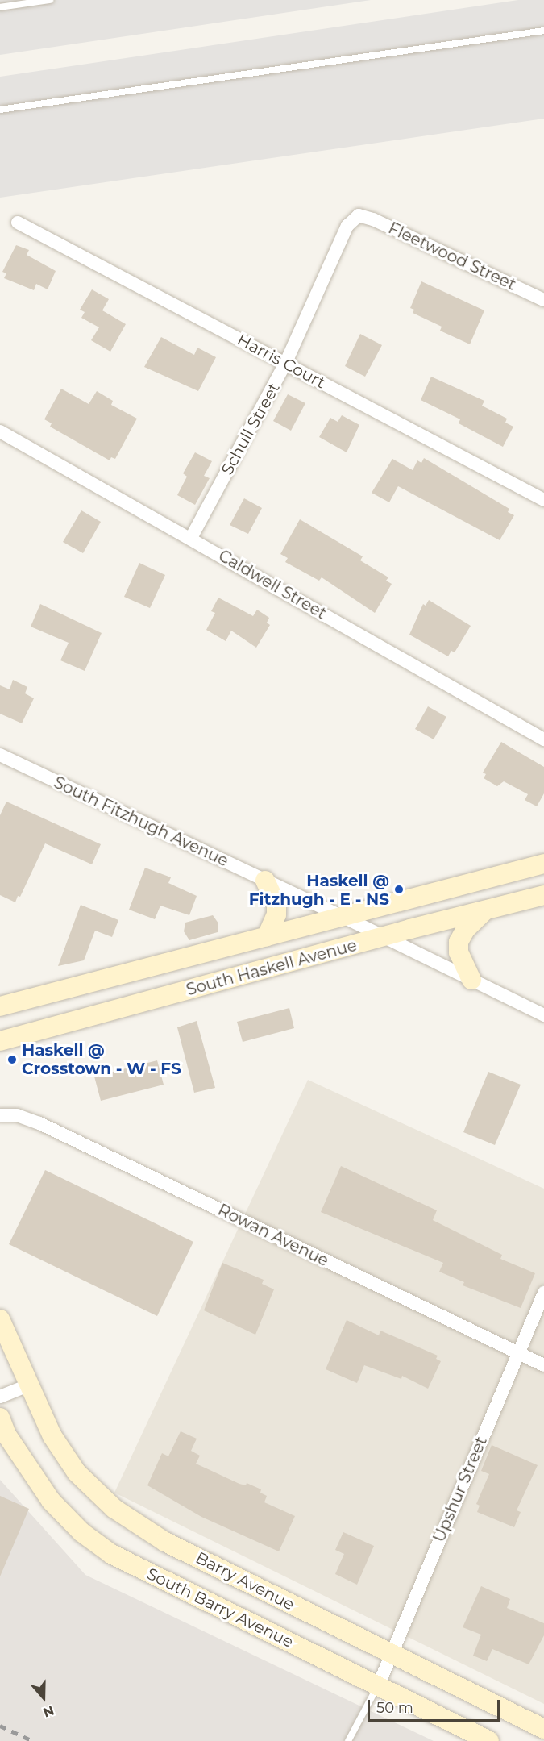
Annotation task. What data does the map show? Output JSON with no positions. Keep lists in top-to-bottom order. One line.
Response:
{"streets":{"main road":["South Haskell Avenue","Barry Avenue","South Barry Avenue"],"street":["Fleetwood Street","Harris Court","Schull Street","Caldwell Street","South Fitzhugh Avenue","Rowan Avenue","Upshur Street"]},"crossings":[["Fleetwood Street","Schull Street"],["Harris Court","Schull Street"],["Schull Street","Caldwell Street"],["South Fitzhugh Avenue","South Haskell Avenue"],["Rowan Avenue","Upshur Street"],["Upshur Street","Barry Avenue"],["Upshur Street","South Barry Avenue"]],"places":["Haskell @ Fitzhugh - E - NS","Haskell @ Crosstown - W - FS"],"scale_bar":"50 m","north":"bottom"}
